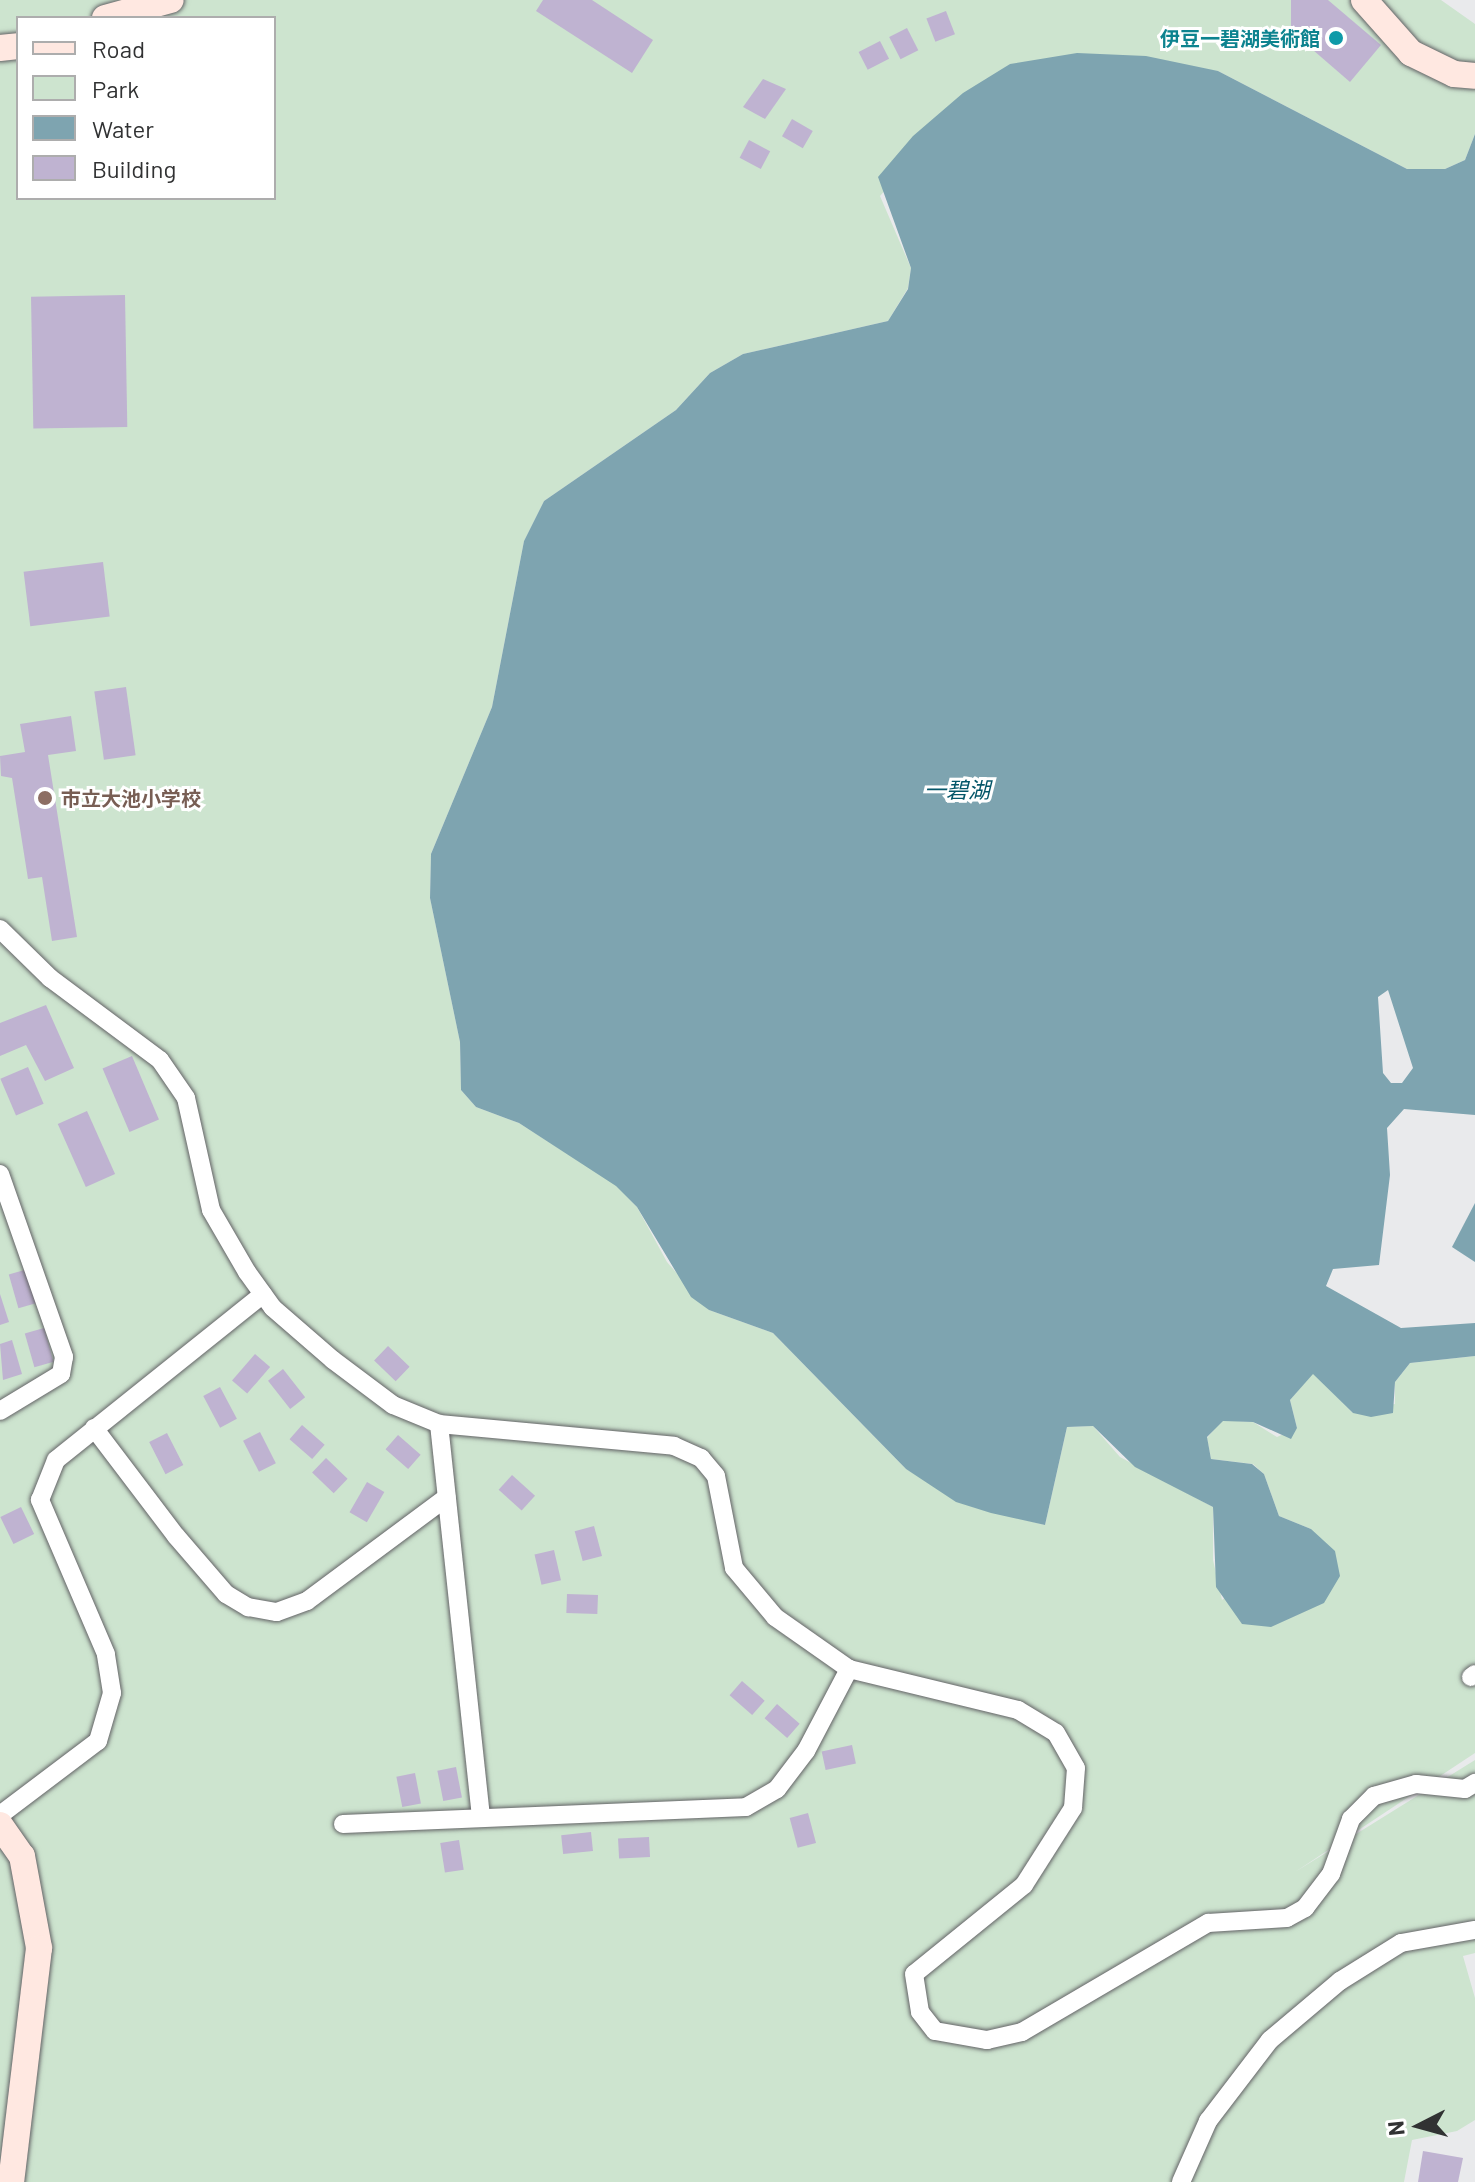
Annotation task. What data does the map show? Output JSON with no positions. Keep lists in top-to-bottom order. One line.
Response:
{"water":["一碧湖"],"places":["伊豆一碧湖美術館","市立大池小学校"],"legend":["Road","Park","Water","Building"],"north":"left"}
